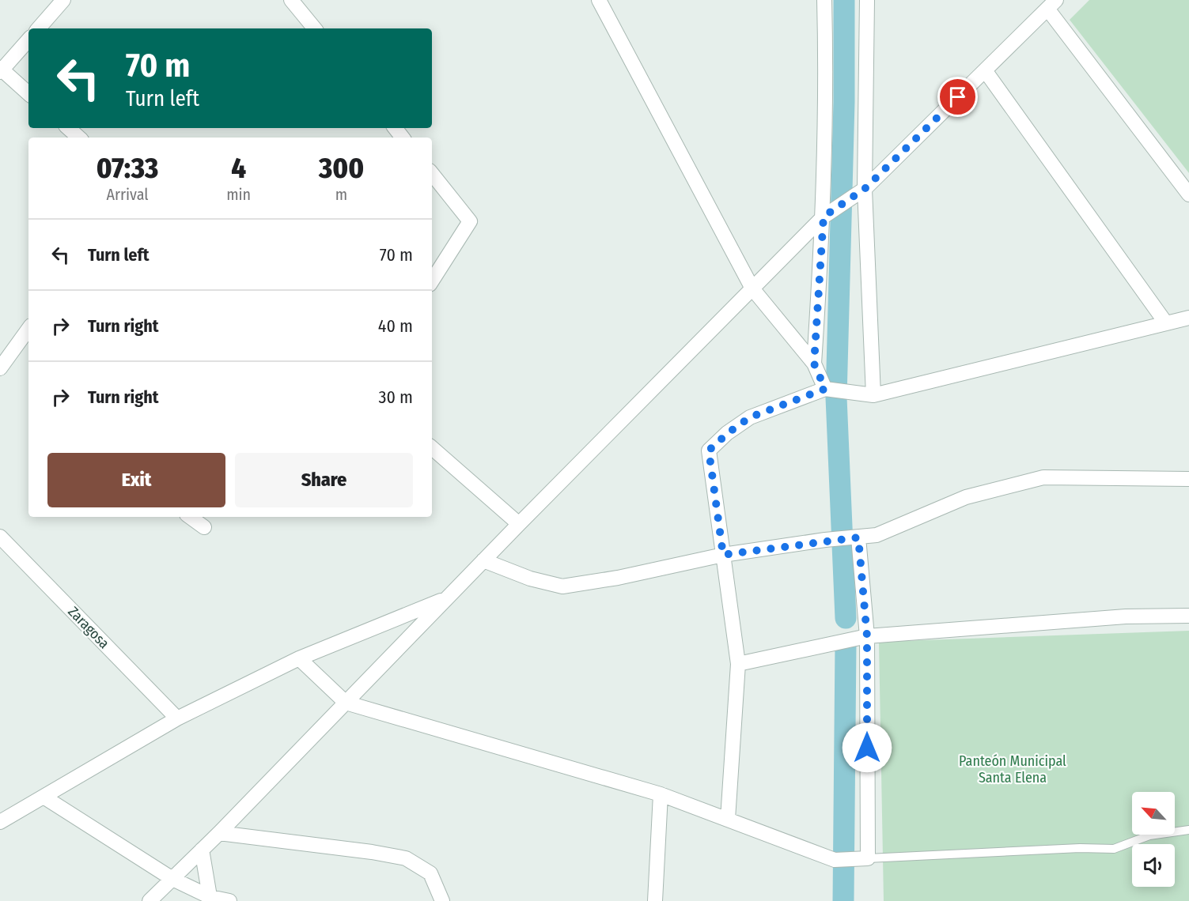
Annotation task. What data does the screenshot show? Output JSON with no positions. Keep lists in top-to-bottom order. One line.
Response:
{"streets":{"street":["Zaragosa"]},"parks":["Panteón Municipal Santa Elena"],"north":"top left","page":{"turn":["70 m","Turn left"],"eta":["07:33","Arrival","4","min","300","m"],"list":[{"name":"Turn left","value":"70 m"},{"name":"Turn right","value":"40 m"},{"name":"Turn right","value":"30 m"}],"buttons":["Exit","Share"]}}
